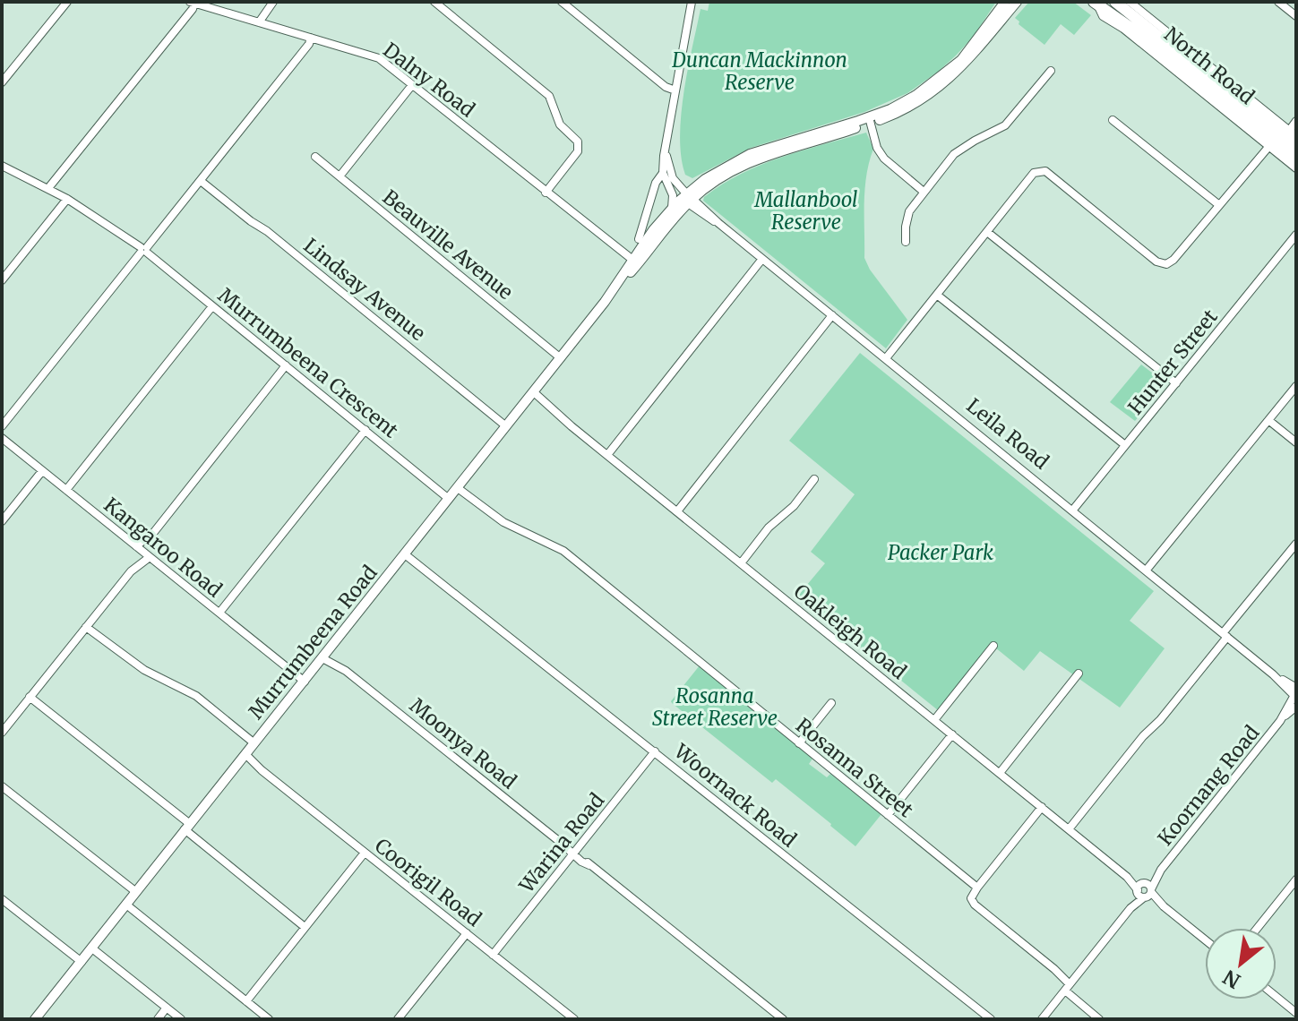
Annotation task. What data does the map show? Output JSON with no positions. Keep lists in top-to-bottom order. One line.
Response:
{"streets":{"highway":["North Road"],"main road":["Murrumbeena Road"],"street":["Dalny Road","Beauville Avenue","Lindsay Avenue","Hunter Street","Murrumbeena Crescent","Leila Road","Kangaroo Road","Oakleigh Road","Moonya Road","Rosanna Street","Koornang Road","Woornack Road","Warina Road","Coorigil Road"]},"crossings":[["Dalny Road","Murrumbeena Road"],["Beauville Avenue","Murrumbeena Road"],["Lindsay Avenue","Murrumbeena Road"],["Hunter Street","Leila Road"],["Murrumbeena Crescent","Murrumbeena Road"],["Leila Road","Murrumbeena Road"],["Leila Road","Koornang Road"],["Kangaroo Road","Murrumbeena Road"],["Oakleigh Road","Murrumbeena Road"],["Oakleigh Road","Koornang Road"],["Murrumbeena Road","Moonya Road"],["Murrumbeena Road","Rosanna Street"],["Murrumbeena Road","Woornack Road"],["Murrumbeena Road","Coorigil Road"],["Moonya Road","Warina Road"],["Woornack Road","Warina Road"],["Warina Road","Coorigil Road"]],"parks":["Duncan Mackinnon Reserve","Mallanbool Reserve","Packer Park","Rosanna Street Reserve"],"north":"bottom left"}
